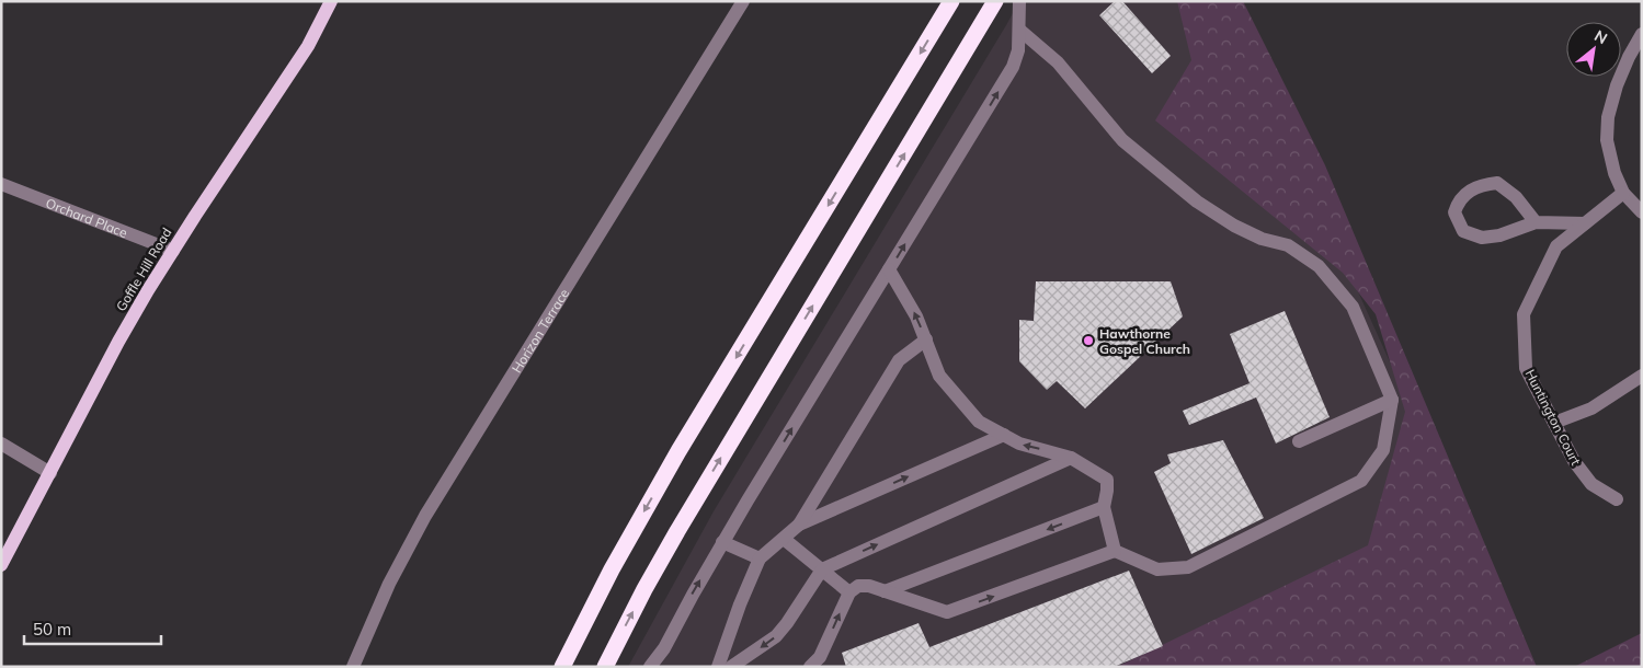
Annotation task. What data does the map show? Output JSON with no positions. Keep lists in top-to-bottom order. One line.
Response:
{"streets":{"main road":["Goffle Hill Road"],"street":["Orchard Place","Horizon Terrace","Huntington Court"]},"crossings":[["Orchard Place","Goffle Hill Road"]],"places":["Hawthorne Gospel Church"],"scale_bar":"50 m","north":"top right"}
